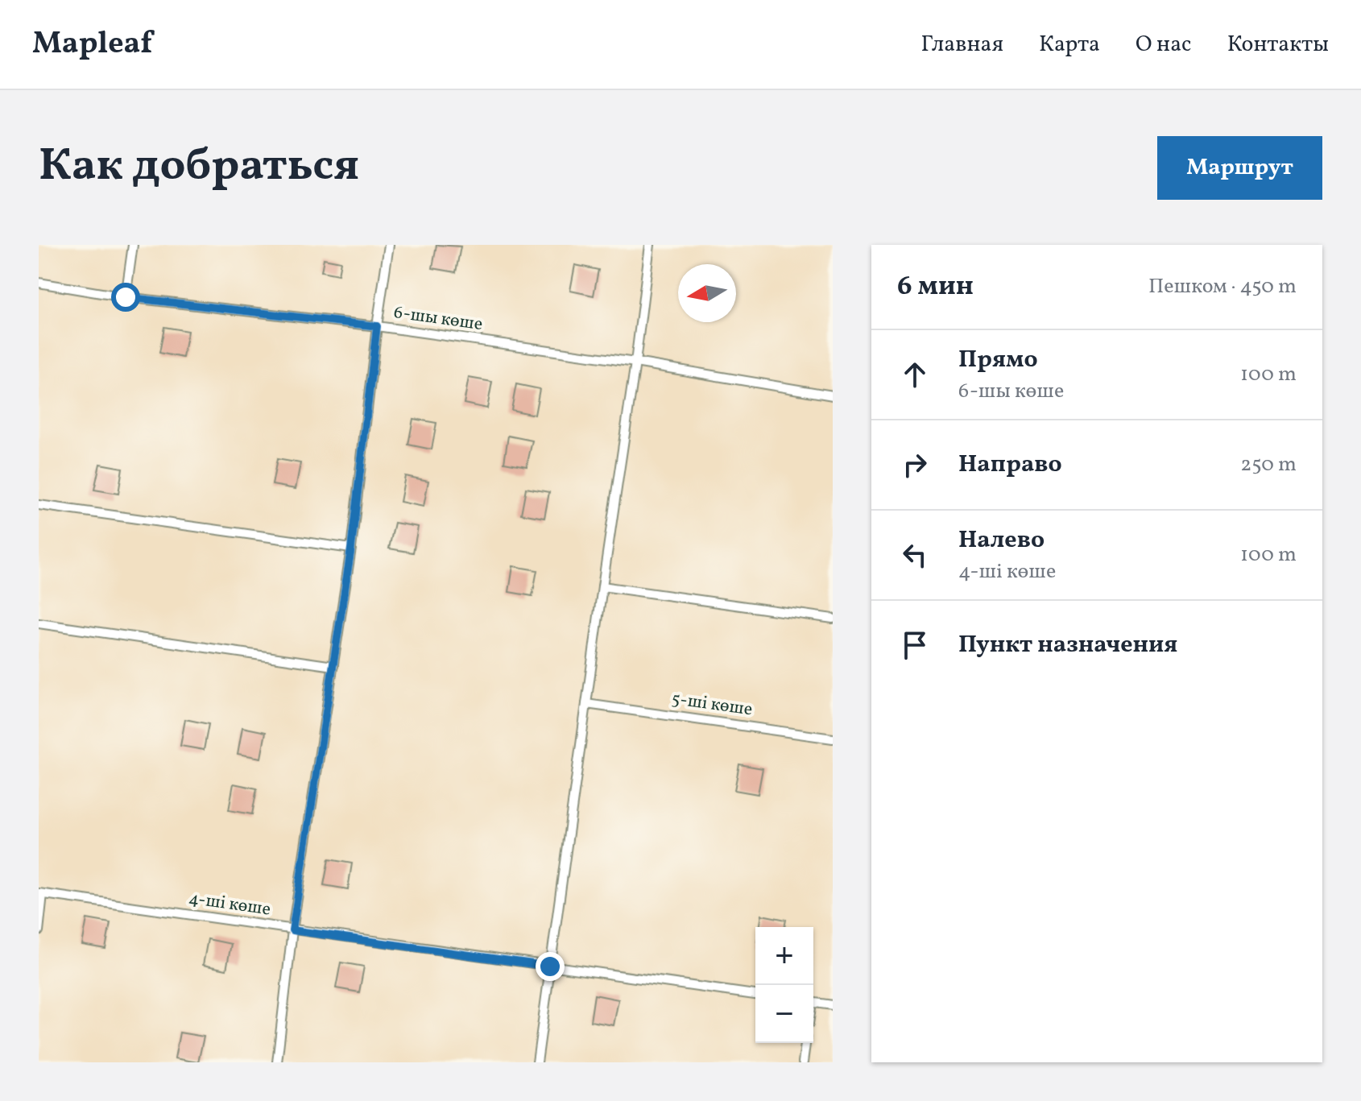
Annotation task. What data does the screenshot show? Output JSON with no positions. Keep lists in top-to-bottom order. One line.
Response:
{"streets":{"lane":["6-шы көше","5-ші көше","4-ші көше"]},"north":"left","page":{"header":"Mapleaf","nav":["Главная","Карта","О нас","Контакты"],"title":"Как добраться","buttons":"Маршрут","heading":["6 мин","Пешком · 450 m"],"list":[["Прямо","6-шы көше","100 m"],["Направо","250 m"],["Налево","4-ші көше","100 m"],"Пункт назначения"],"map_buttons":["+","−"]}}
